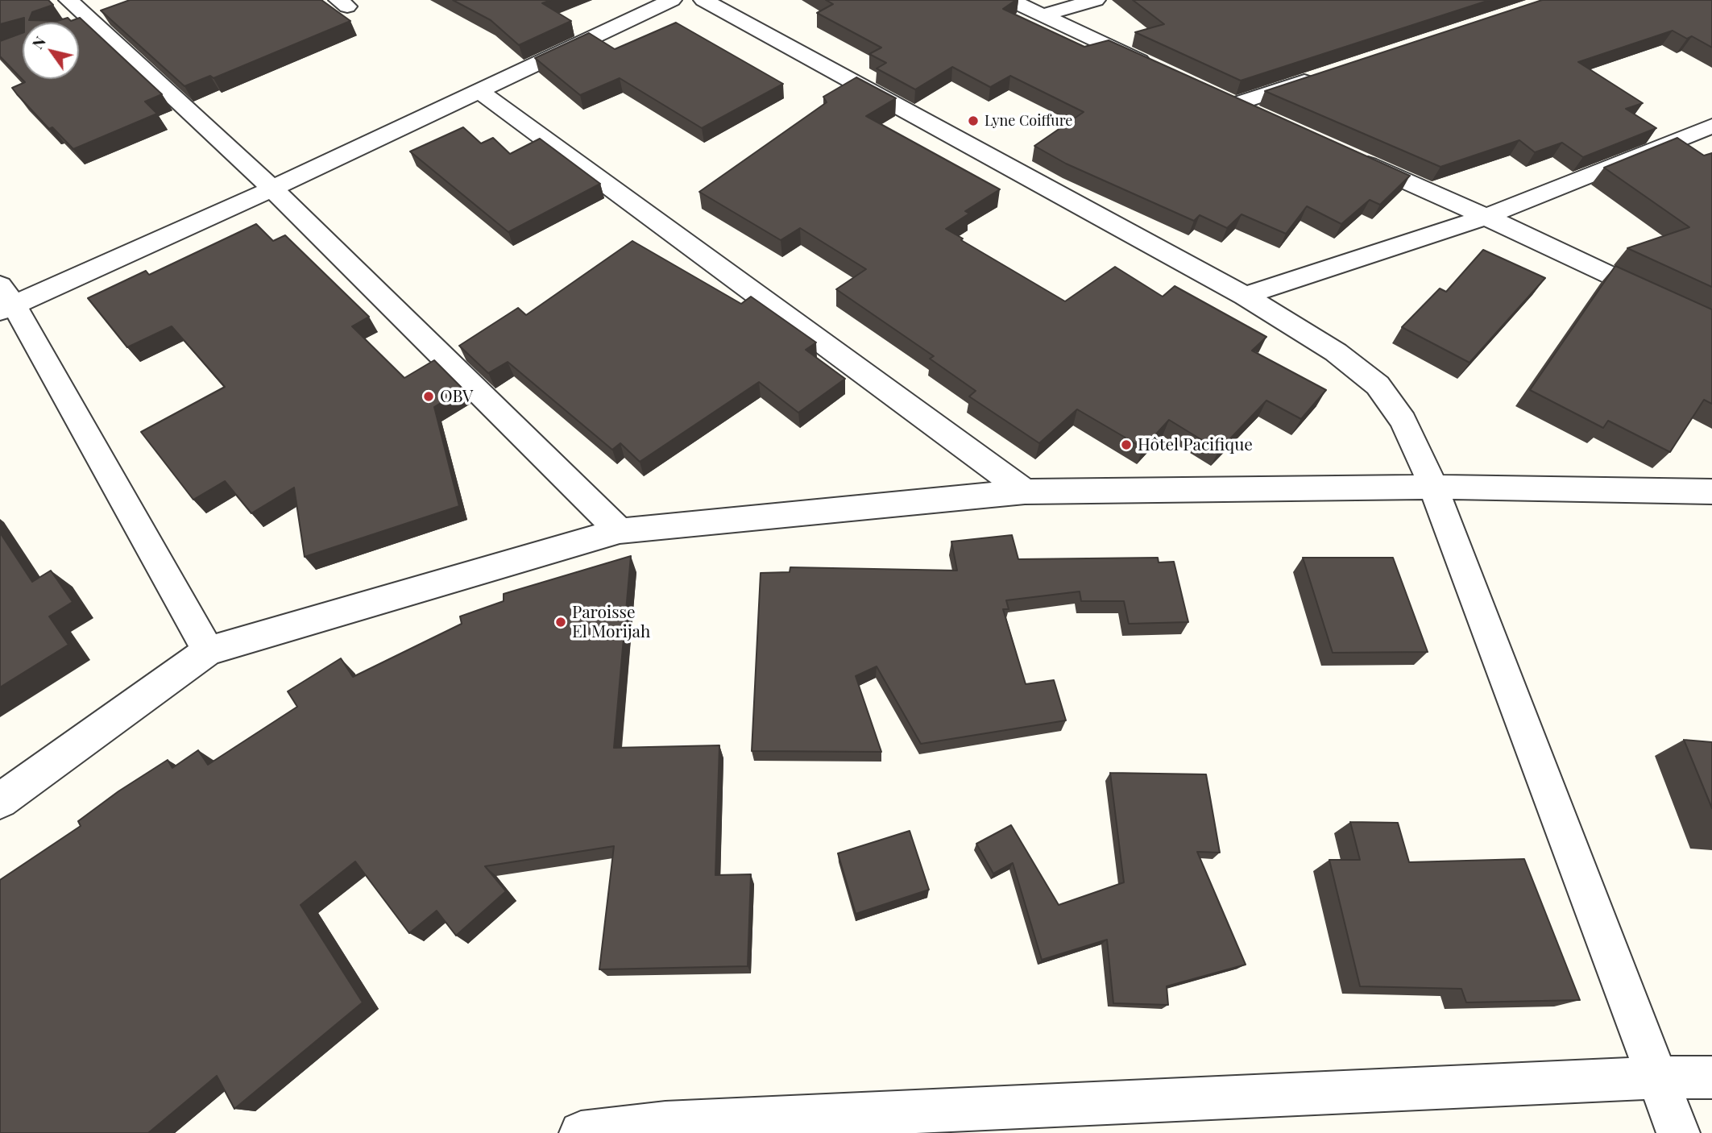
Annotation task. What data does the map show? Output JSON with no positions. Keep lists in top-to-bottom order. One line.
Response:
{"places":["Lyne Coiffure","OBV","Hôtel Pacifique","Paroisse El Morijah"],"north":"top left"}
